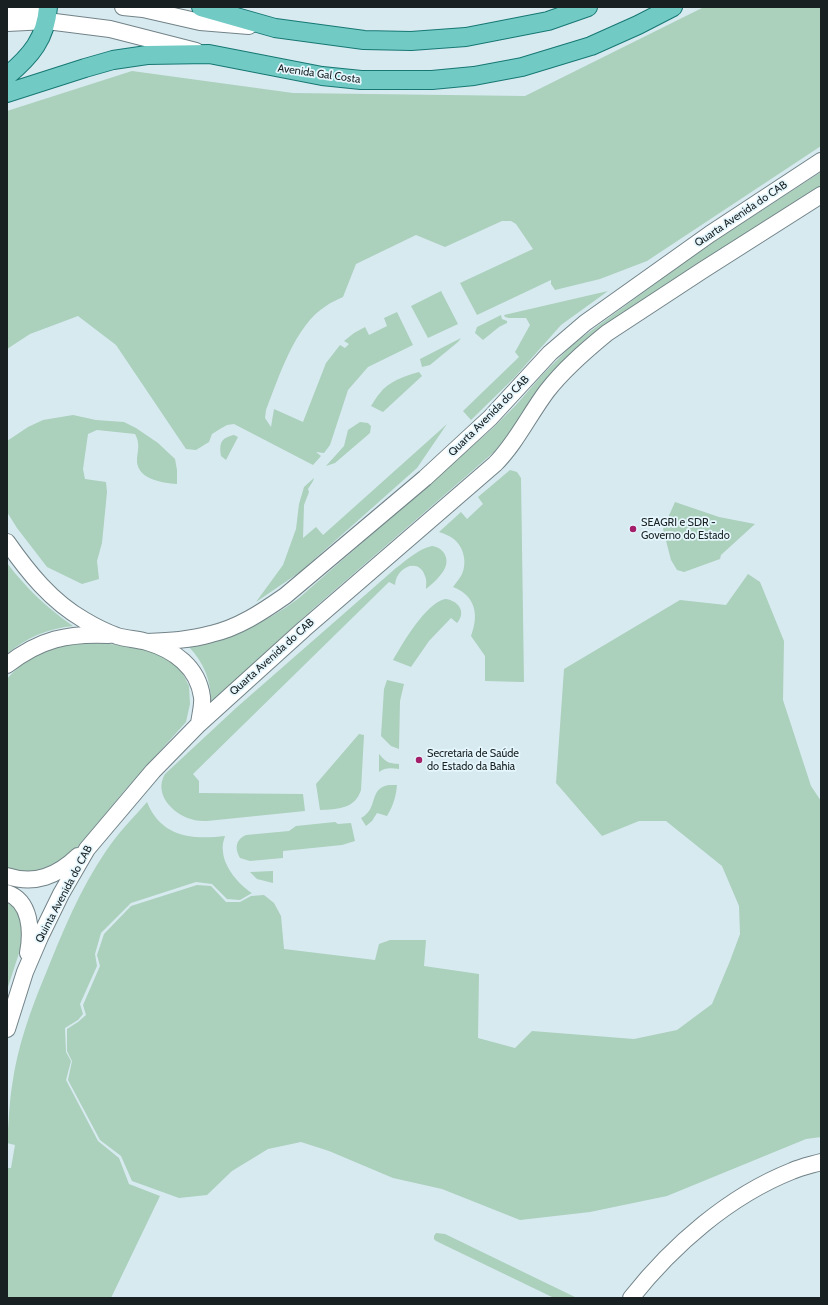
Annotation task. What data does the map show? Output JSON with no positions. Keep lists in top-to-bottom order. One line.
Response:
{"streets":{"main road":["Avenida Gal Costa","Quarta Avenida do CAB","Quinta Avenida do CAB"]},"crossings":[["Quarta Avenida do CAB","Quinta Avenida do CAB"]],"places":["SEAGRI e SDR - Governo do Estado","Secretaria de Saúde do Estado da Bahia"]}
